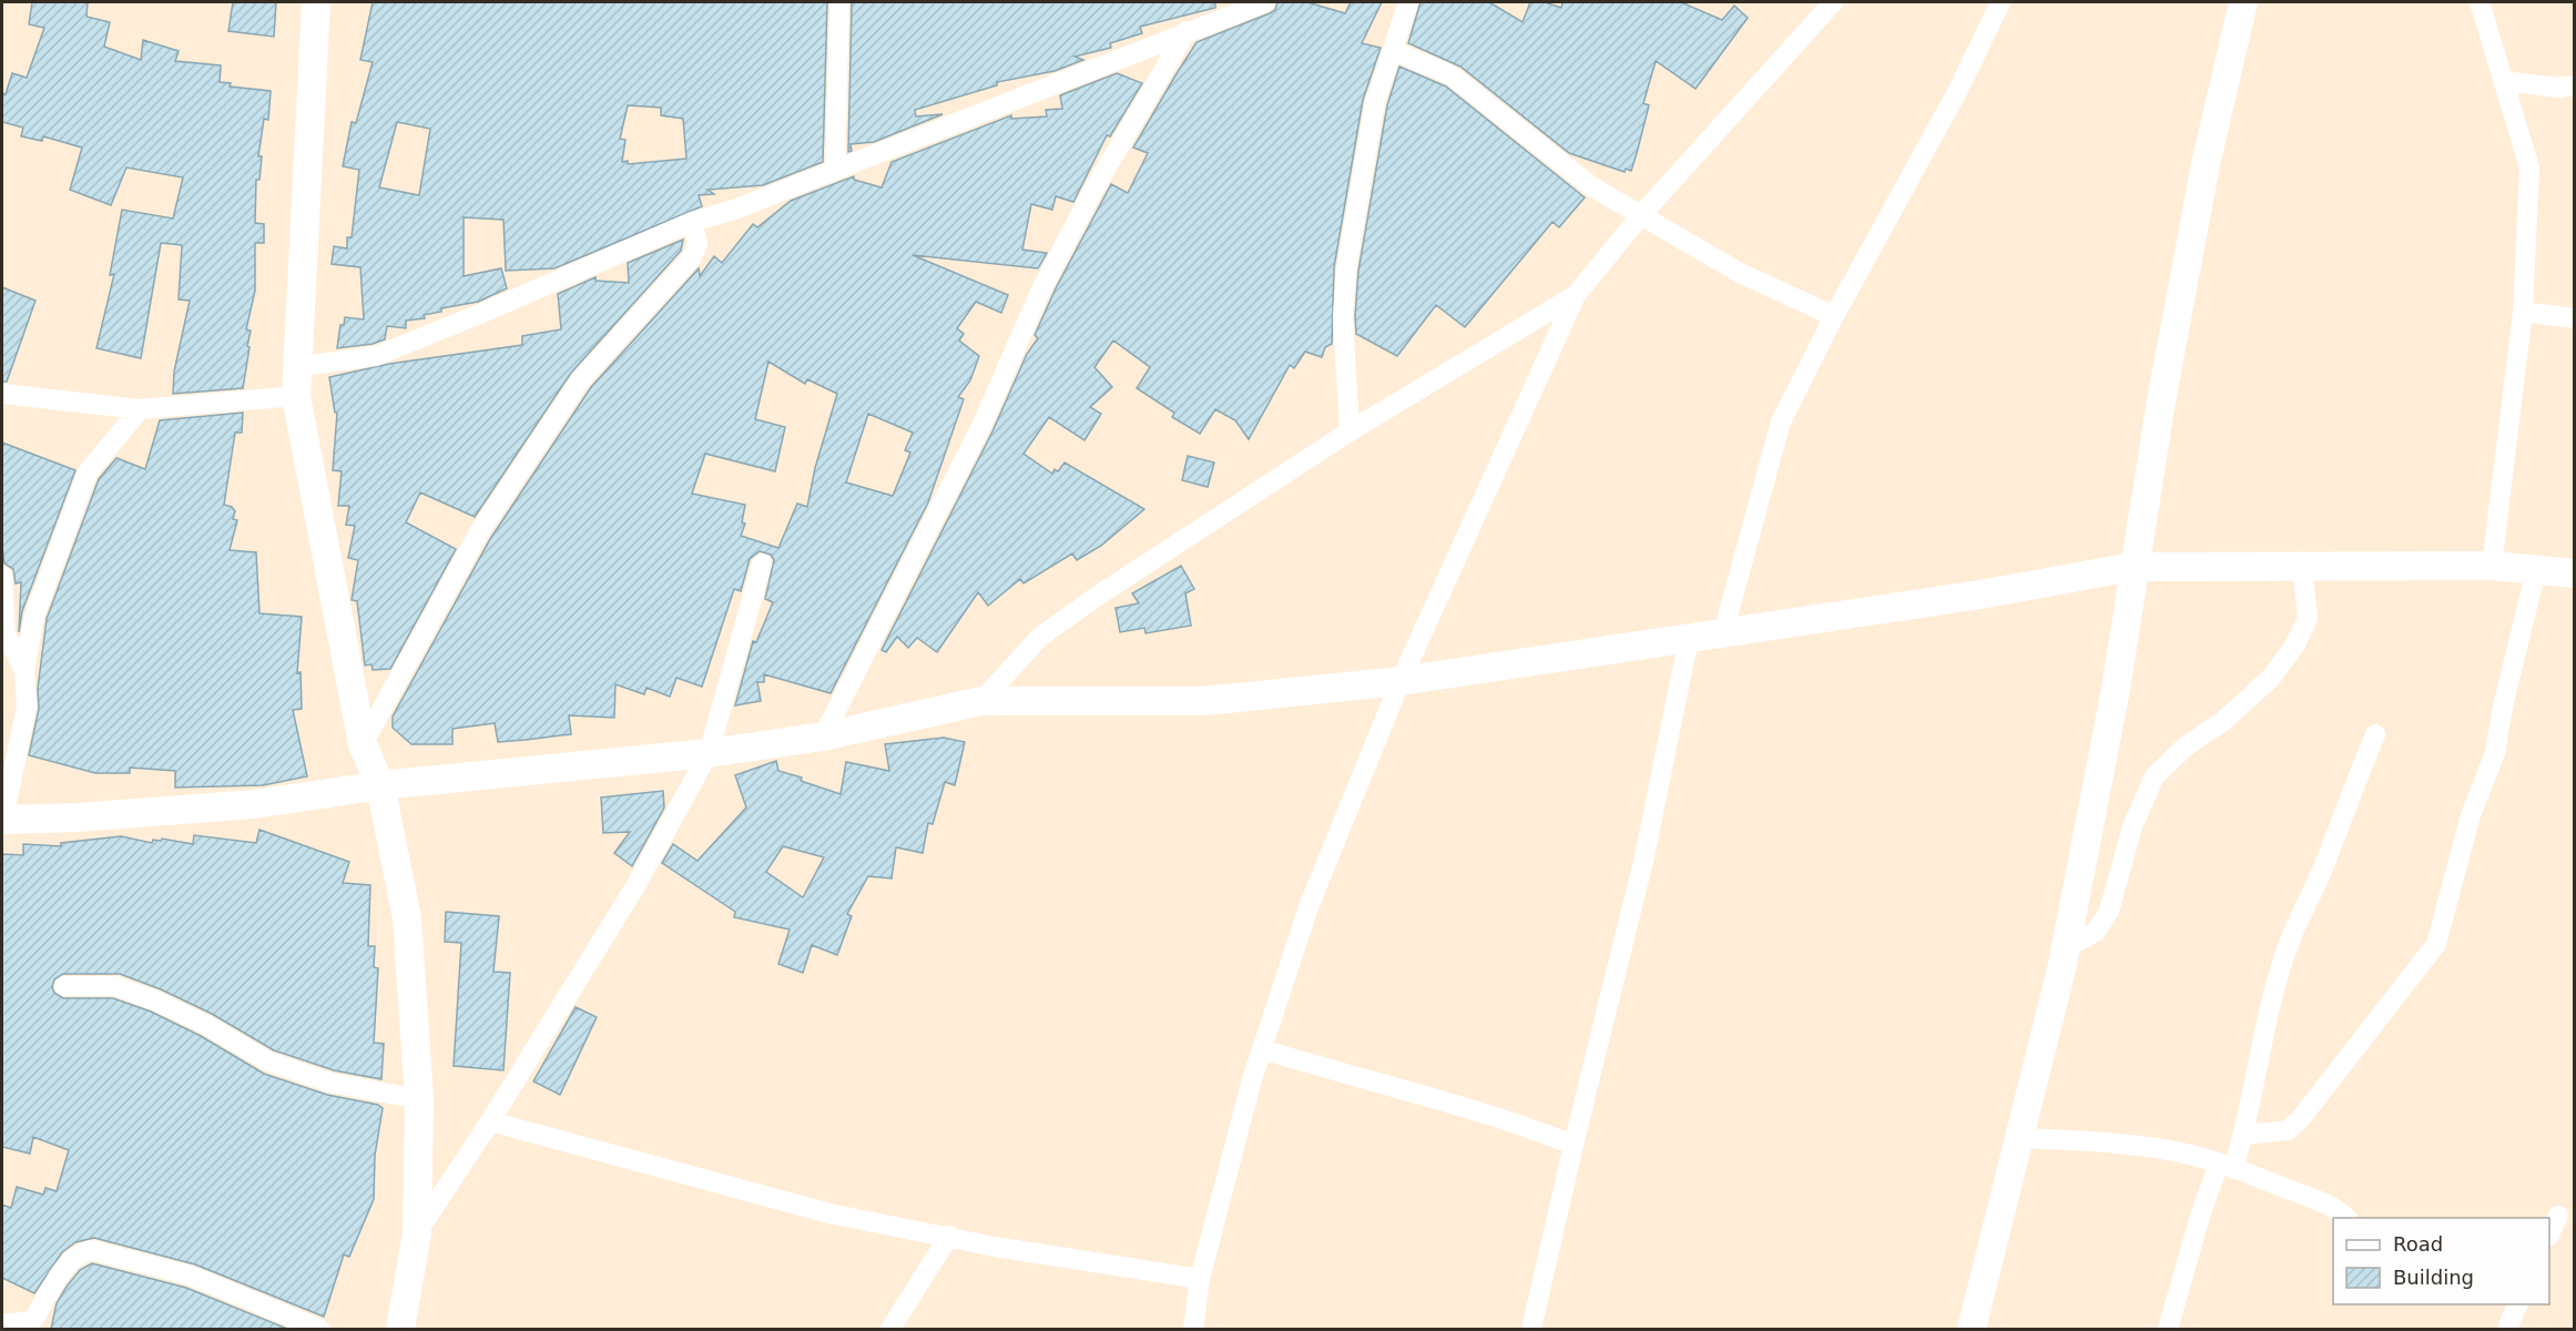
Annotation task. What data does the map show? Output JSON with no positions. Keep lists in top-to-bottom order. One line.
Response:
{"legend":["Road","Building"]}
